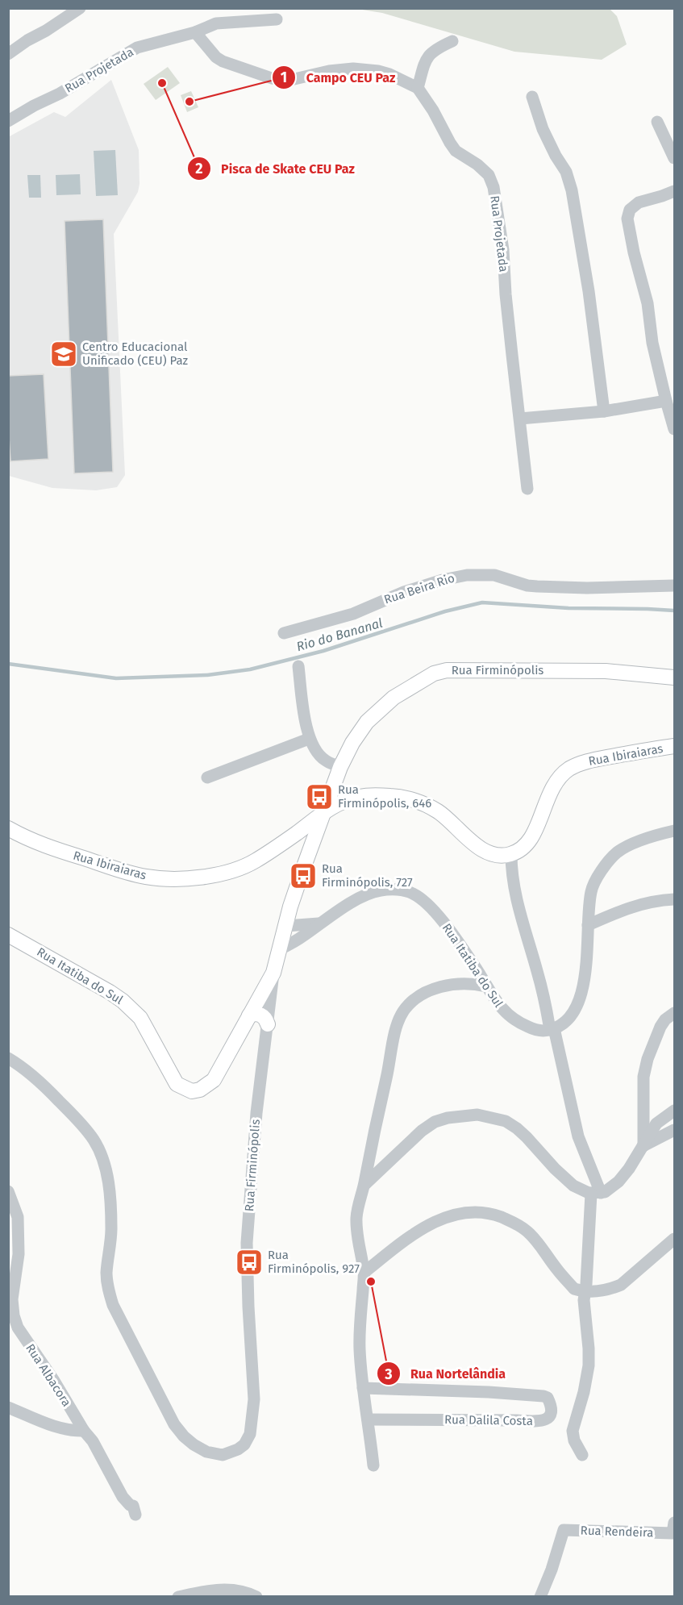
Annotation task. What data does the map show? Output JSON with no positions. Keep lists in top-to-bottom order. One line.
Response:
{"streets":{"main road":["Rua Firminópolis","Rua Ibiraiaras","Rua Itatiba do Sul"],"street":["Rua Projetada","Rua Beira Rio","Rua Albacora","Rua Dalila Costa","Rua Rendeira"]},"crossings":[["Rua Firminópolis","Rua Ibiraiaras"],["Rua Firminópolis","Rua Itatiba do Sul"]],"water":["Rio do Bananal"],"places":{"other":["Pisca de Skate CEU Paz","Campo CEU Paz","Rua Nortelândia"],"school or university":["Centro Educacional Unificado (CEU) Paz"],"bus stop":["Rua Firminópolis, 646","Rua Firminópolis, 727","Rua Firminópolis, 927"]}}
